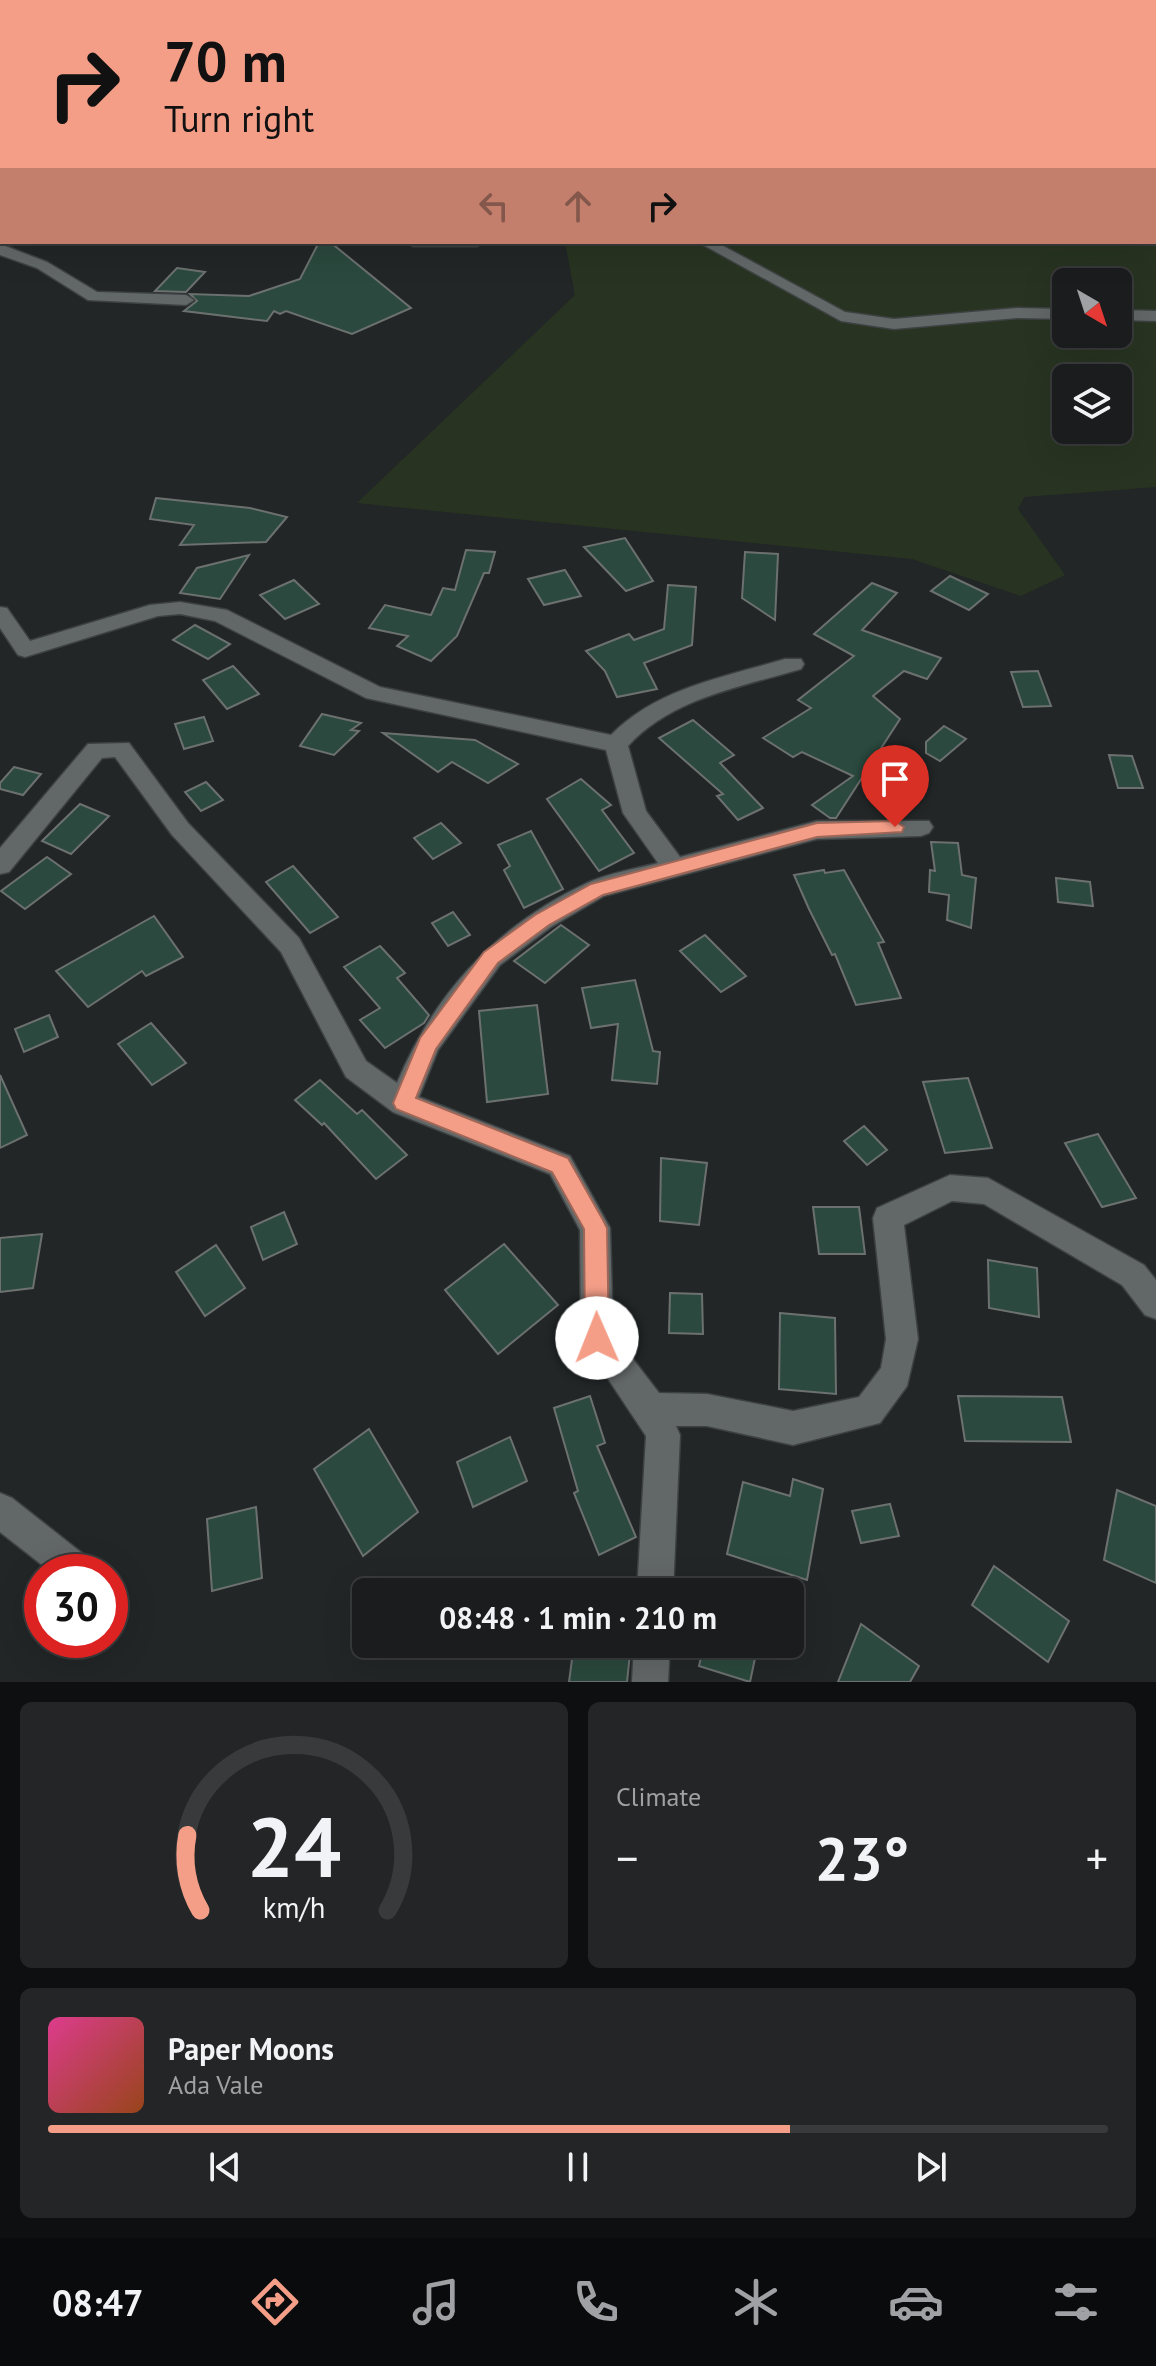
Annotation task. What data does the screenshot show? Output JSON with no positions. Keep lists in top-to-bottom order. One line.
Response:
{"north":"bottom right","page":{"turn":["70 m","Turn right"],"limit":"30","trip":"08:48 · 1 min · 210 m","tile":"Climate","heat":["−","23°","+"],"song":["Paper Moons","Ada Vale"],"tabs":"08:47","gauge":["24","km/h"]}}
